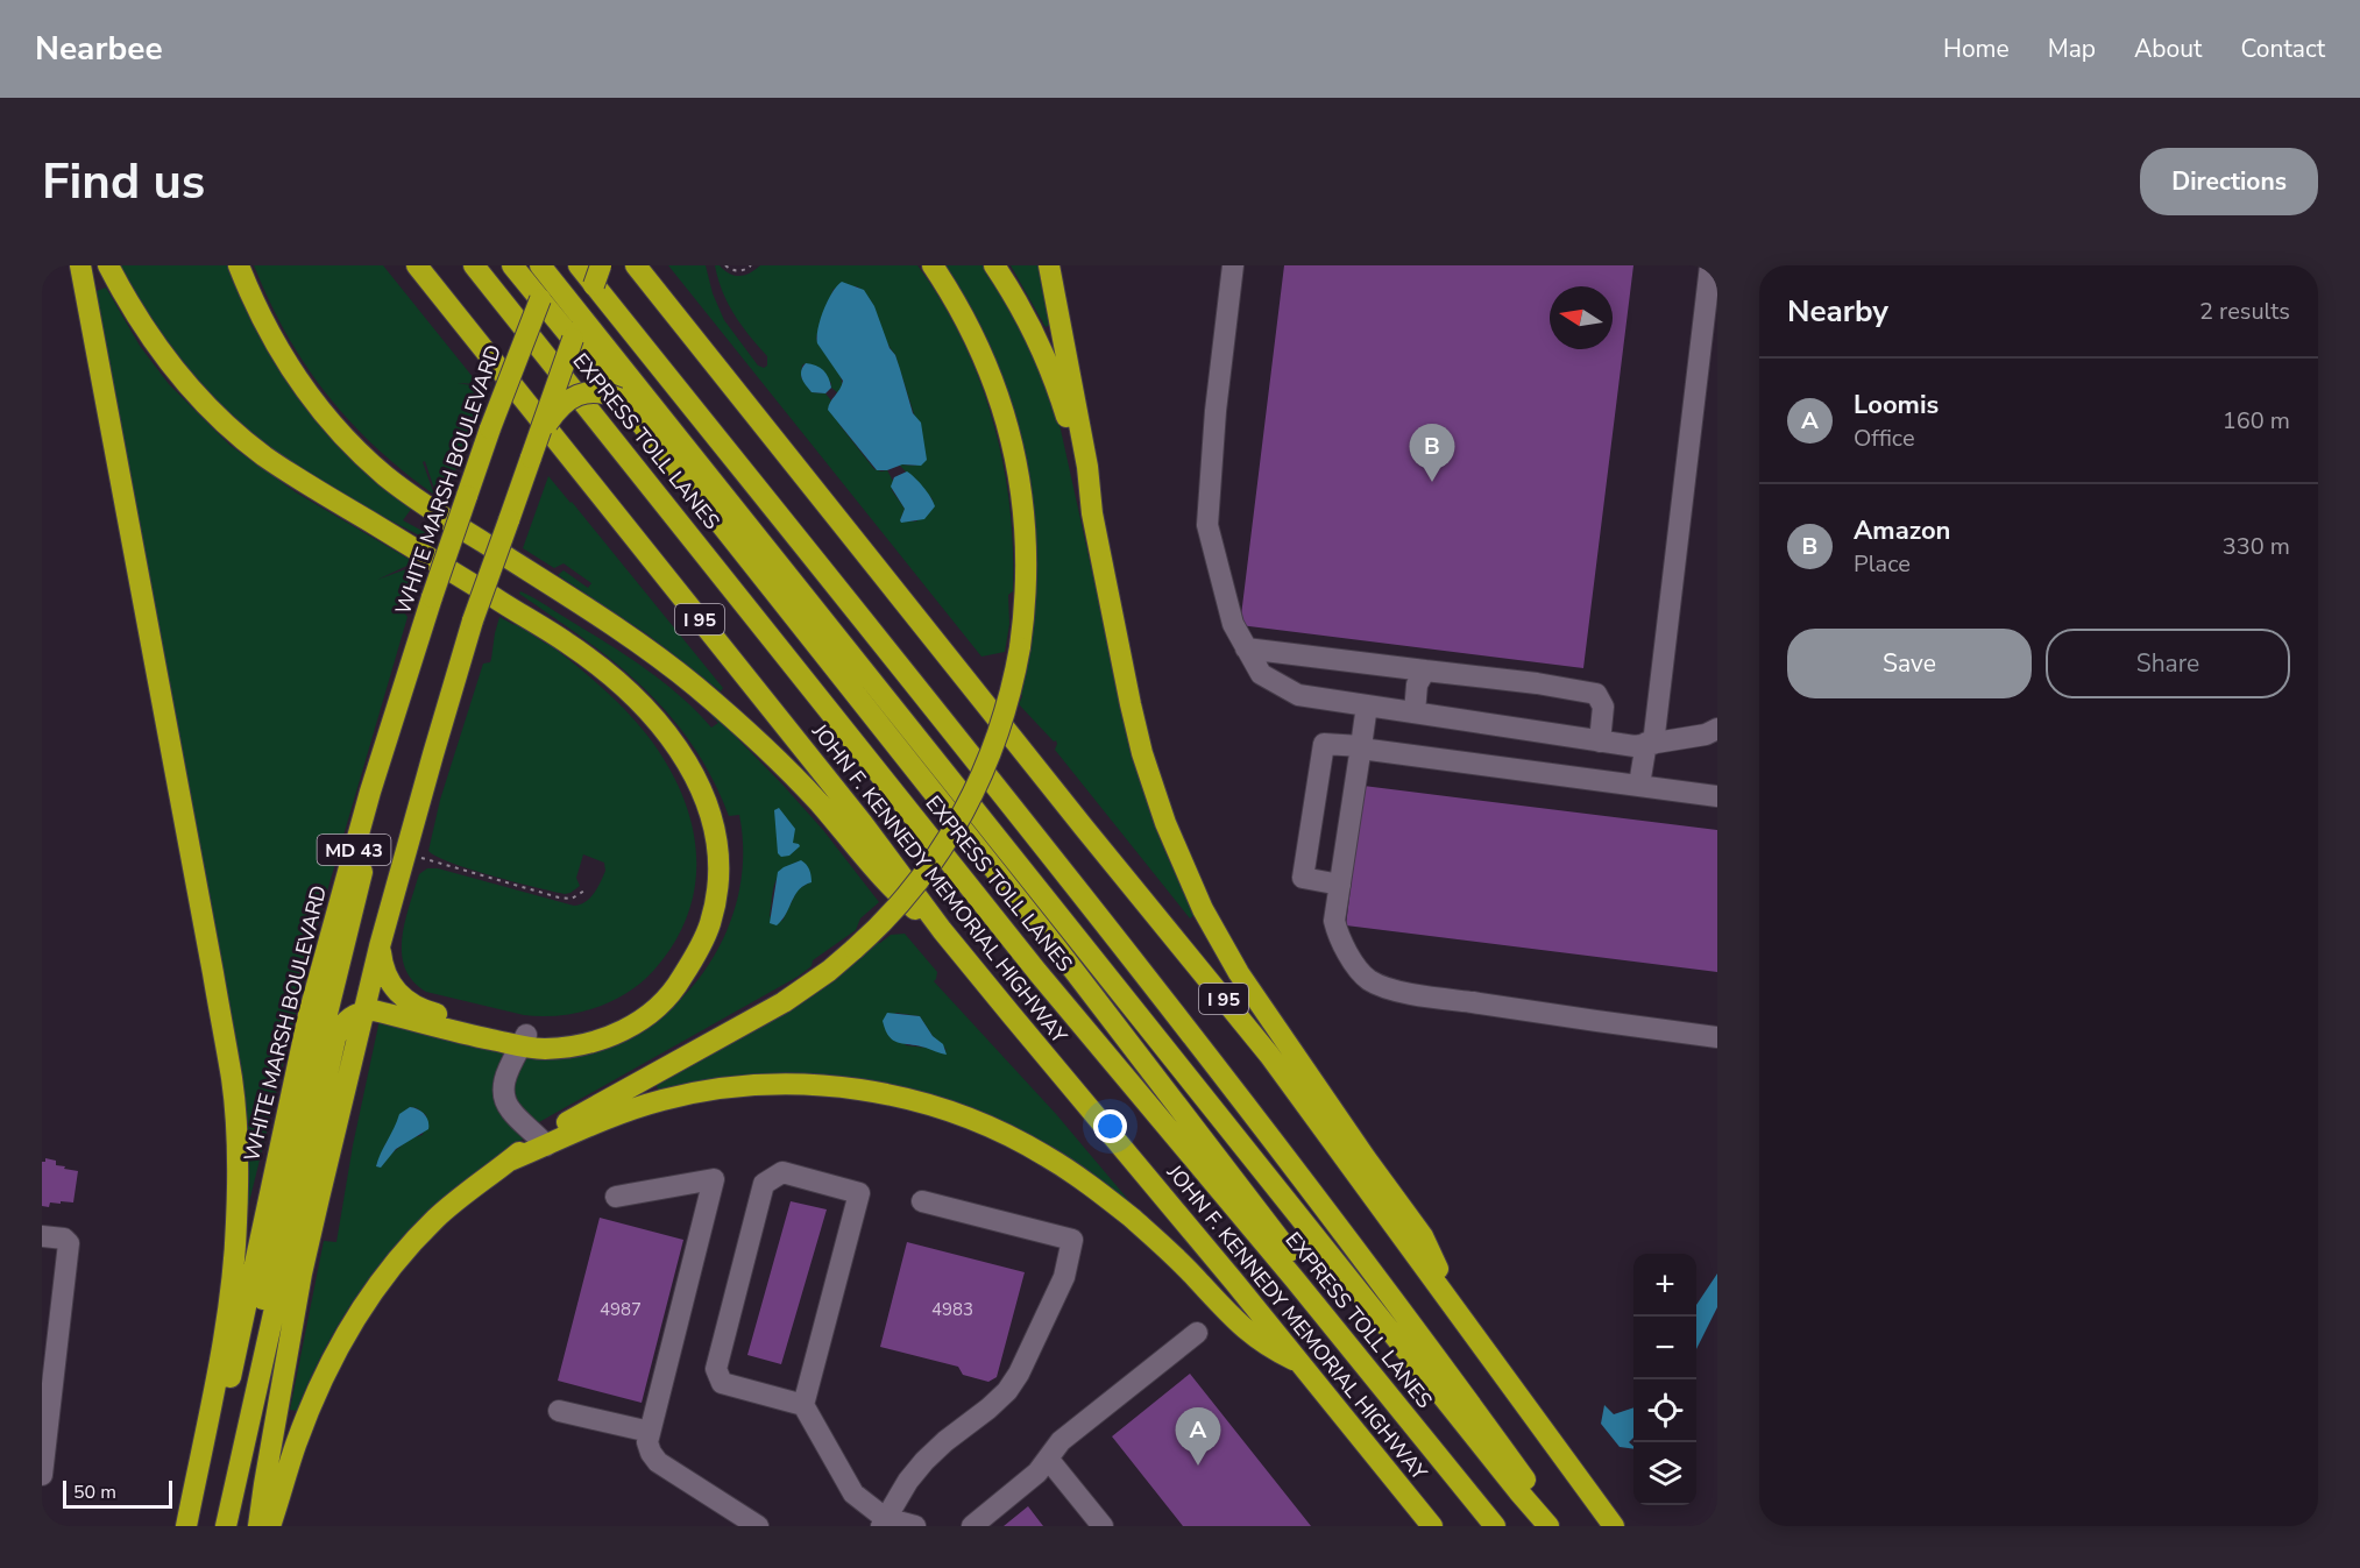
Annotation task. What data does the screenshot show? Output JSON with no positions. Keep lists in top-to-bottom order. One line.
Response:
{"streets":{"highway":["EXPRESS TOLL LANES","WHITE MARSH BOULEVARD","I 95","MD 43","JOHN F. KENNEDY MEMORIAL HIGHWAY"]},"house_numbers":["4987","4983"],"scale_bar":"50 m","north":"left","page":{"header":"Nearbee","nav":["Home","Map","About","Contact"],"buttons":["Directions",["Save","Share"]],"title":"Find us","heading":["Nearby","2 results"],"list":[{"mark":"A","name":"Loomis","note":"Office","value":"160 m"},{"mark":"B","name":"Amazon","note":"Place","value":"330 m"}],"pins":["B","A"],"map_buttons":["+","−"],"scale":"50 m"}}
